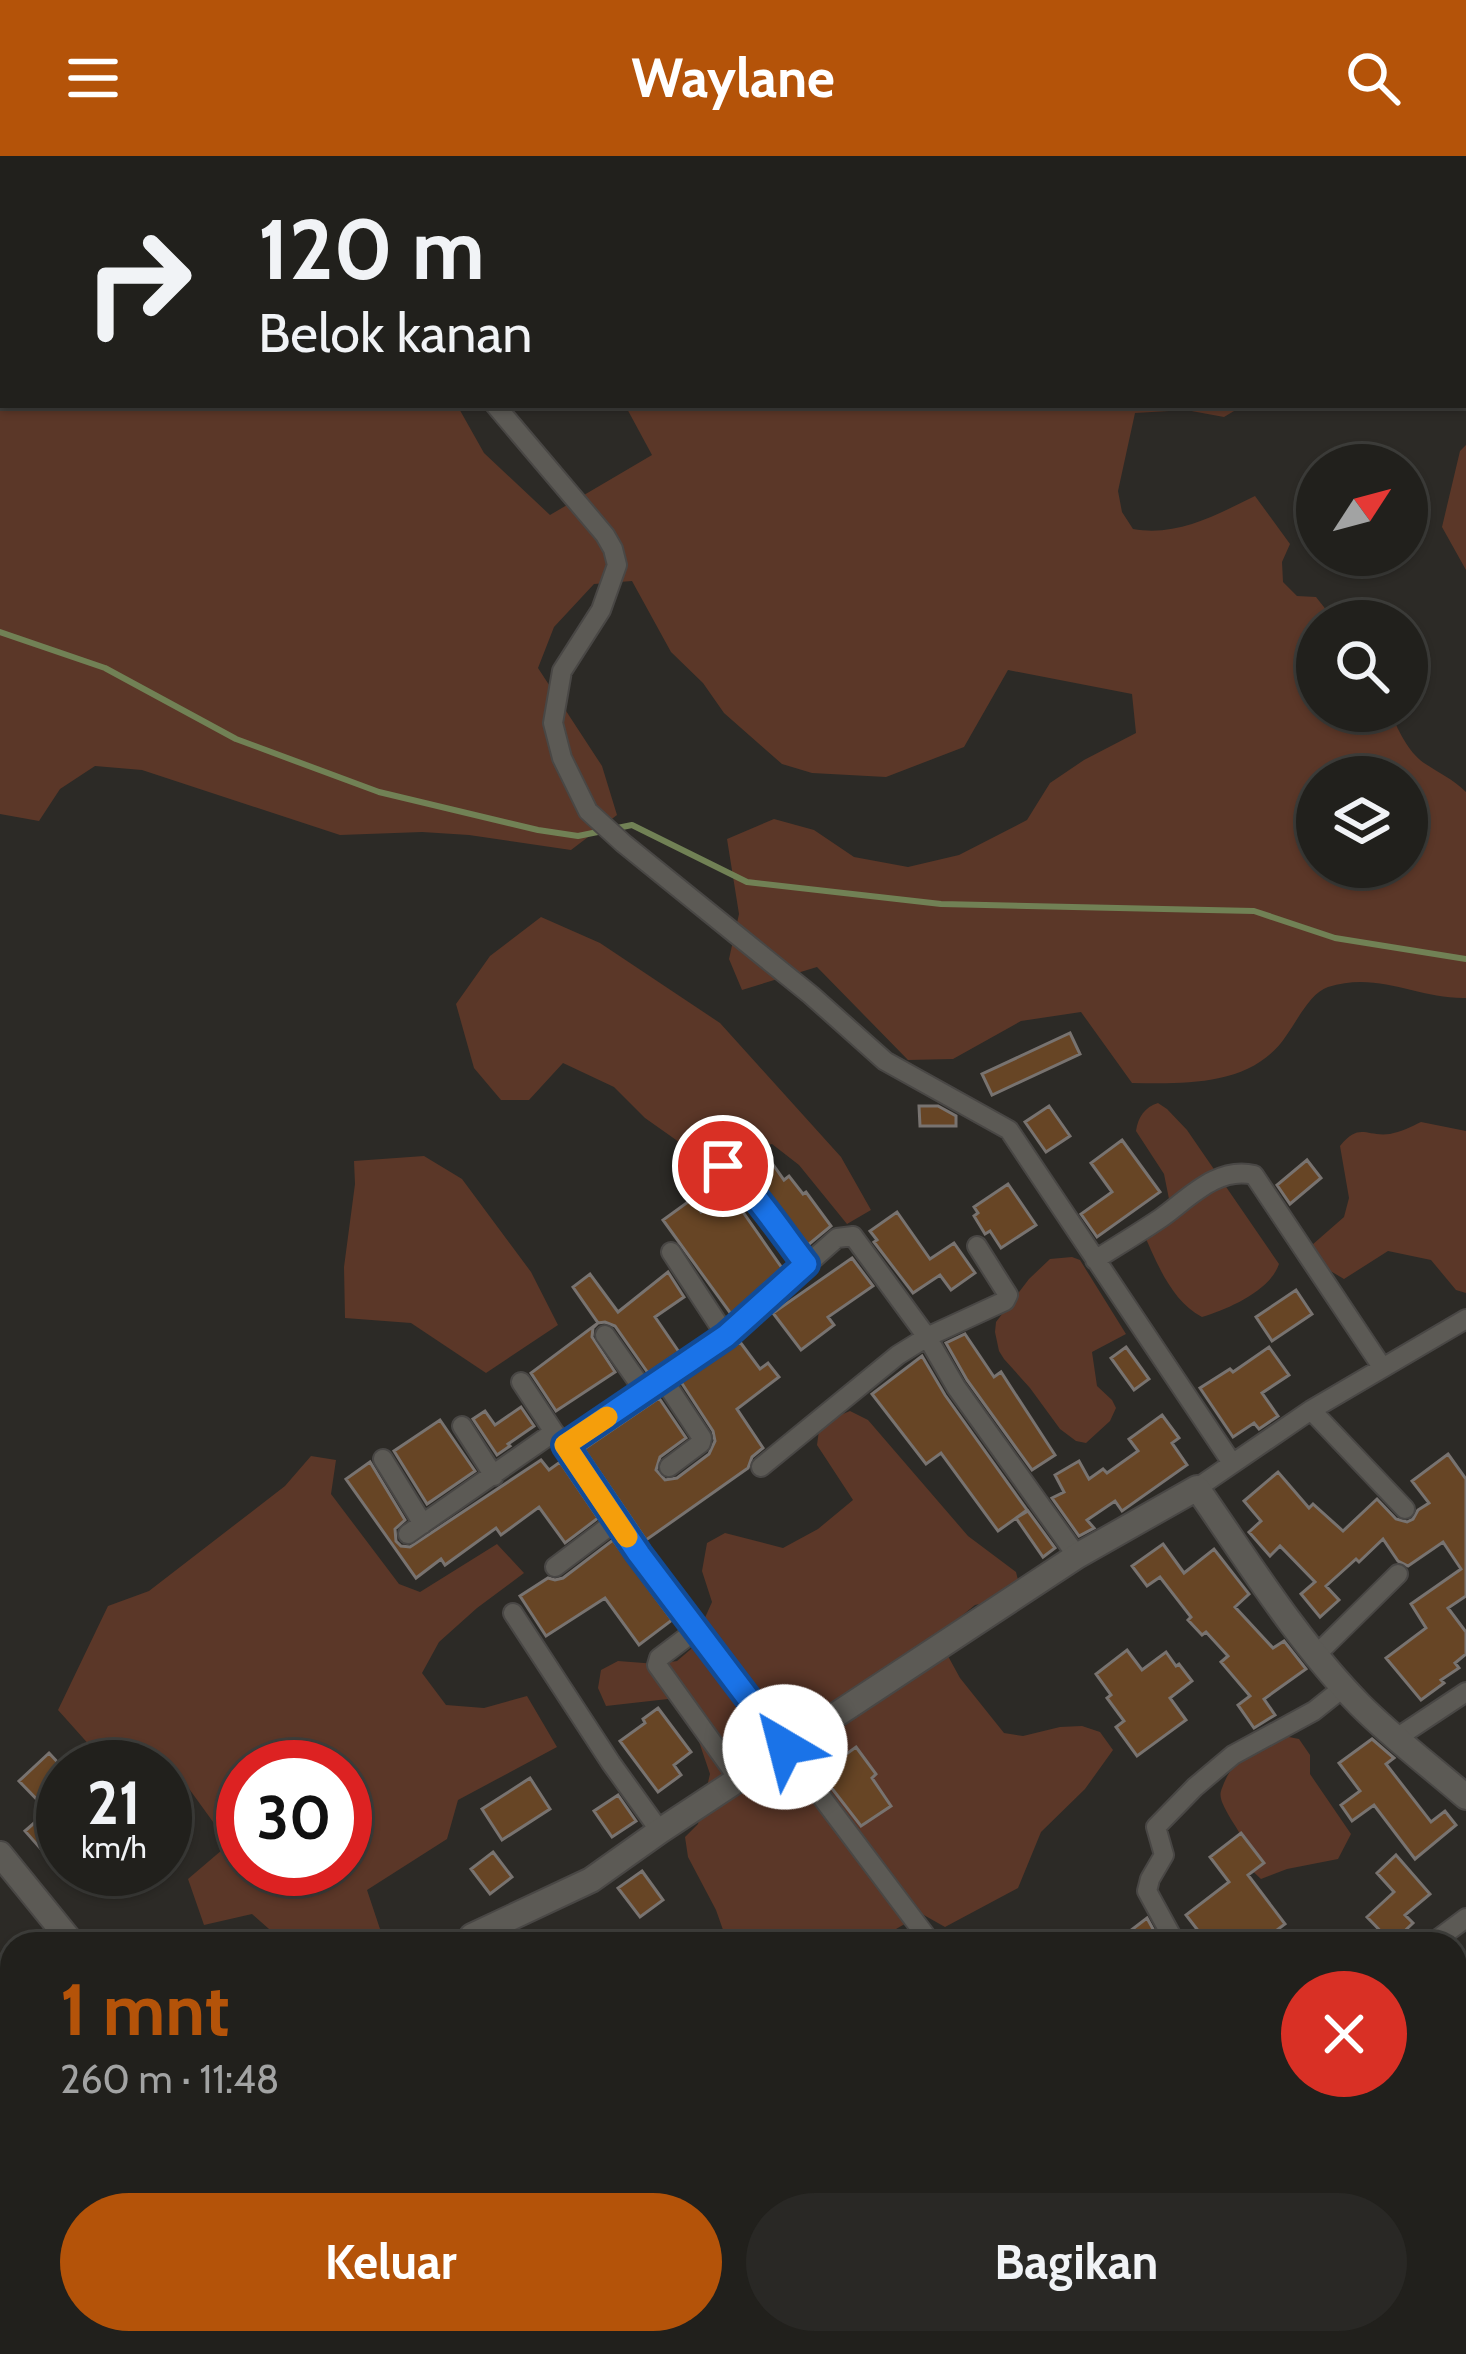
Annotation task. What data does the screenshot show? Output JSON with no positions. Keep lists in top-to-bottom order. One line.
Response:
{"north":"top right","page":{"header":"Waylane","turn":["120 m","Belok kanan"],"speed":"21 km/h","limit":"30","heading":["1 mnt","260 m · 11:48"],"buttons":["Keluar","Bagikan"]}}
